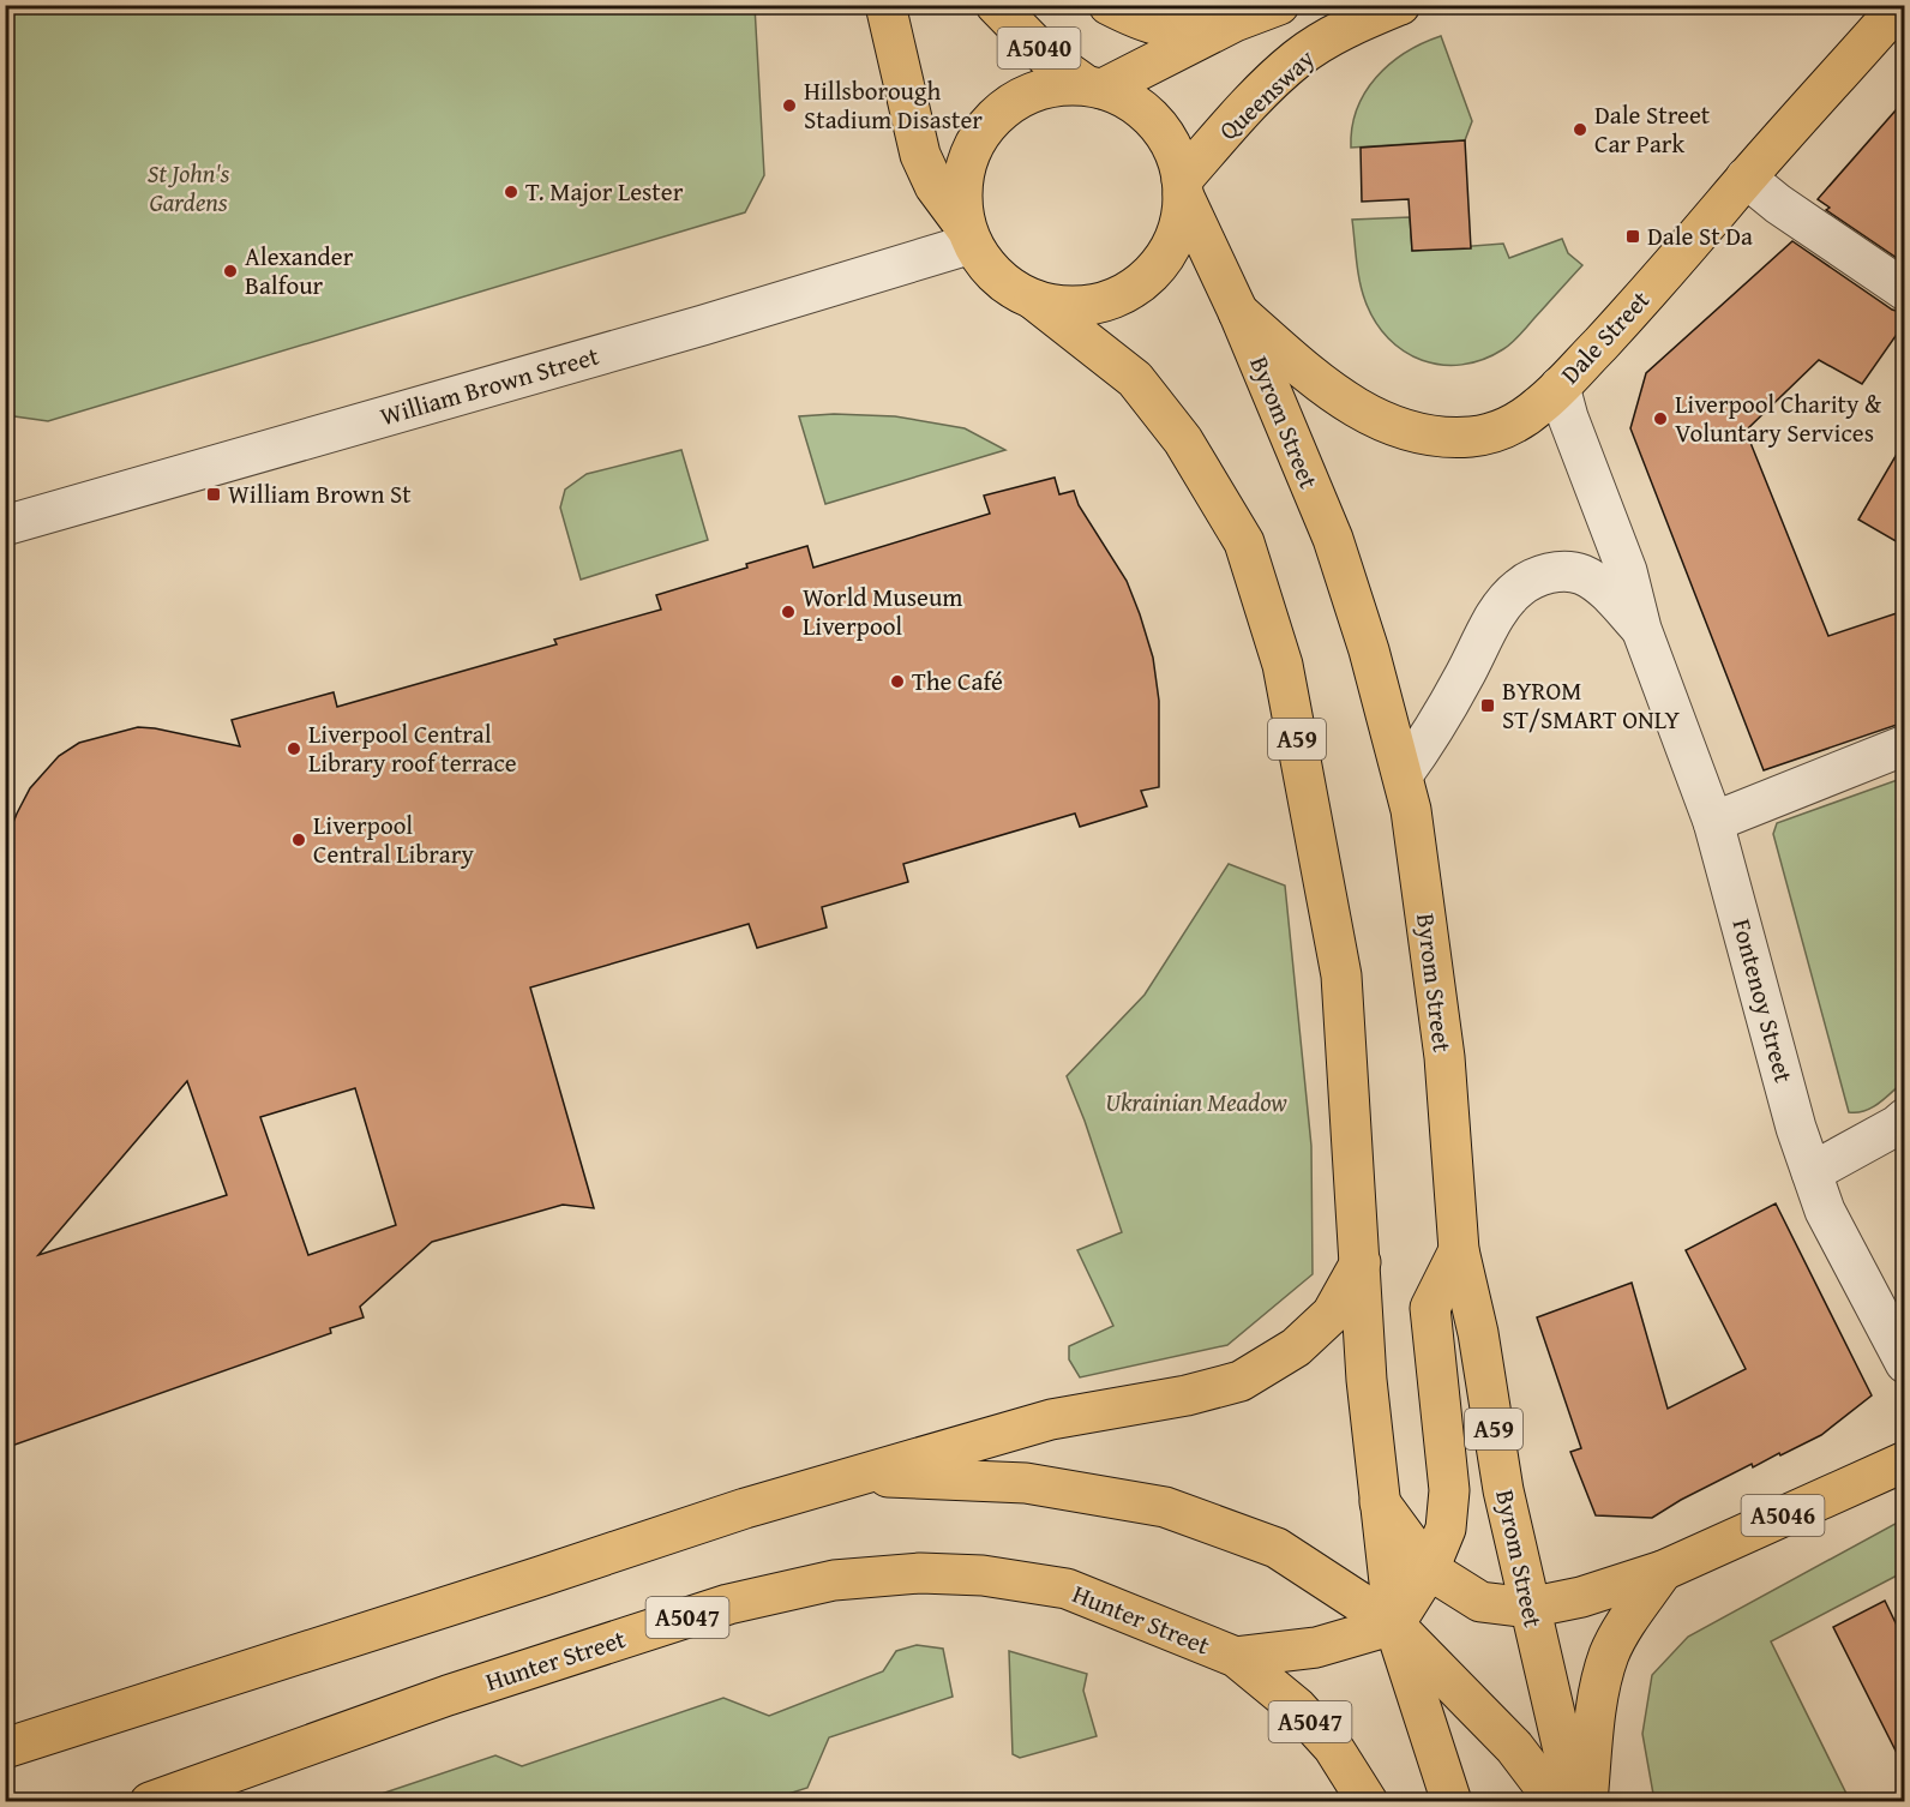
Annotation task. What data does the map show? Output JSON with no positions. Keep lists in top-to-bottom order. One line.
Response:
{"streets":{"main road":["A5040","Queensway","Dale Street","Byrom Street","A59","A5046","A5047","Hunter Street"],"street":["William Brown Street","Fontenoy Street"]},"crossings":[["A5040","Queensway"],["A5040","William Brown Street"],["A5040","Byrom Street"],["A5040","A59"],["Queensway","William Brown Street"],["Queensway","Byrom Street"],["Queensway","A59"],["Dale Street","Byrom Street"],["Dale Street","Fontenoy Street"],["William Brown Street","Byrom Street"],["William Brown Street","A59"],["Byrom Street","A59"],["Byrom Street","Fontenoy Street"],["Byrom Street","A5046"],["A59","A5046"],["A59","A5047"],["A5047","Hunter Street"]],"parks":["St John's Gardens","Ukrainian Meadow"],"places":{"other":["Hillsborough Stadium Disaster","Dale Street Car Park","T. Major Lester","Alexander Balfour","Liverpool Charity & Voluntary Services","World Museum Liverpool","The Café","Liverpool Central Library roof terrace","Liverpool Central Library"],"transit":["Dale St Da","William Brown St","BYROM ST/SMART ONLY"]}}
